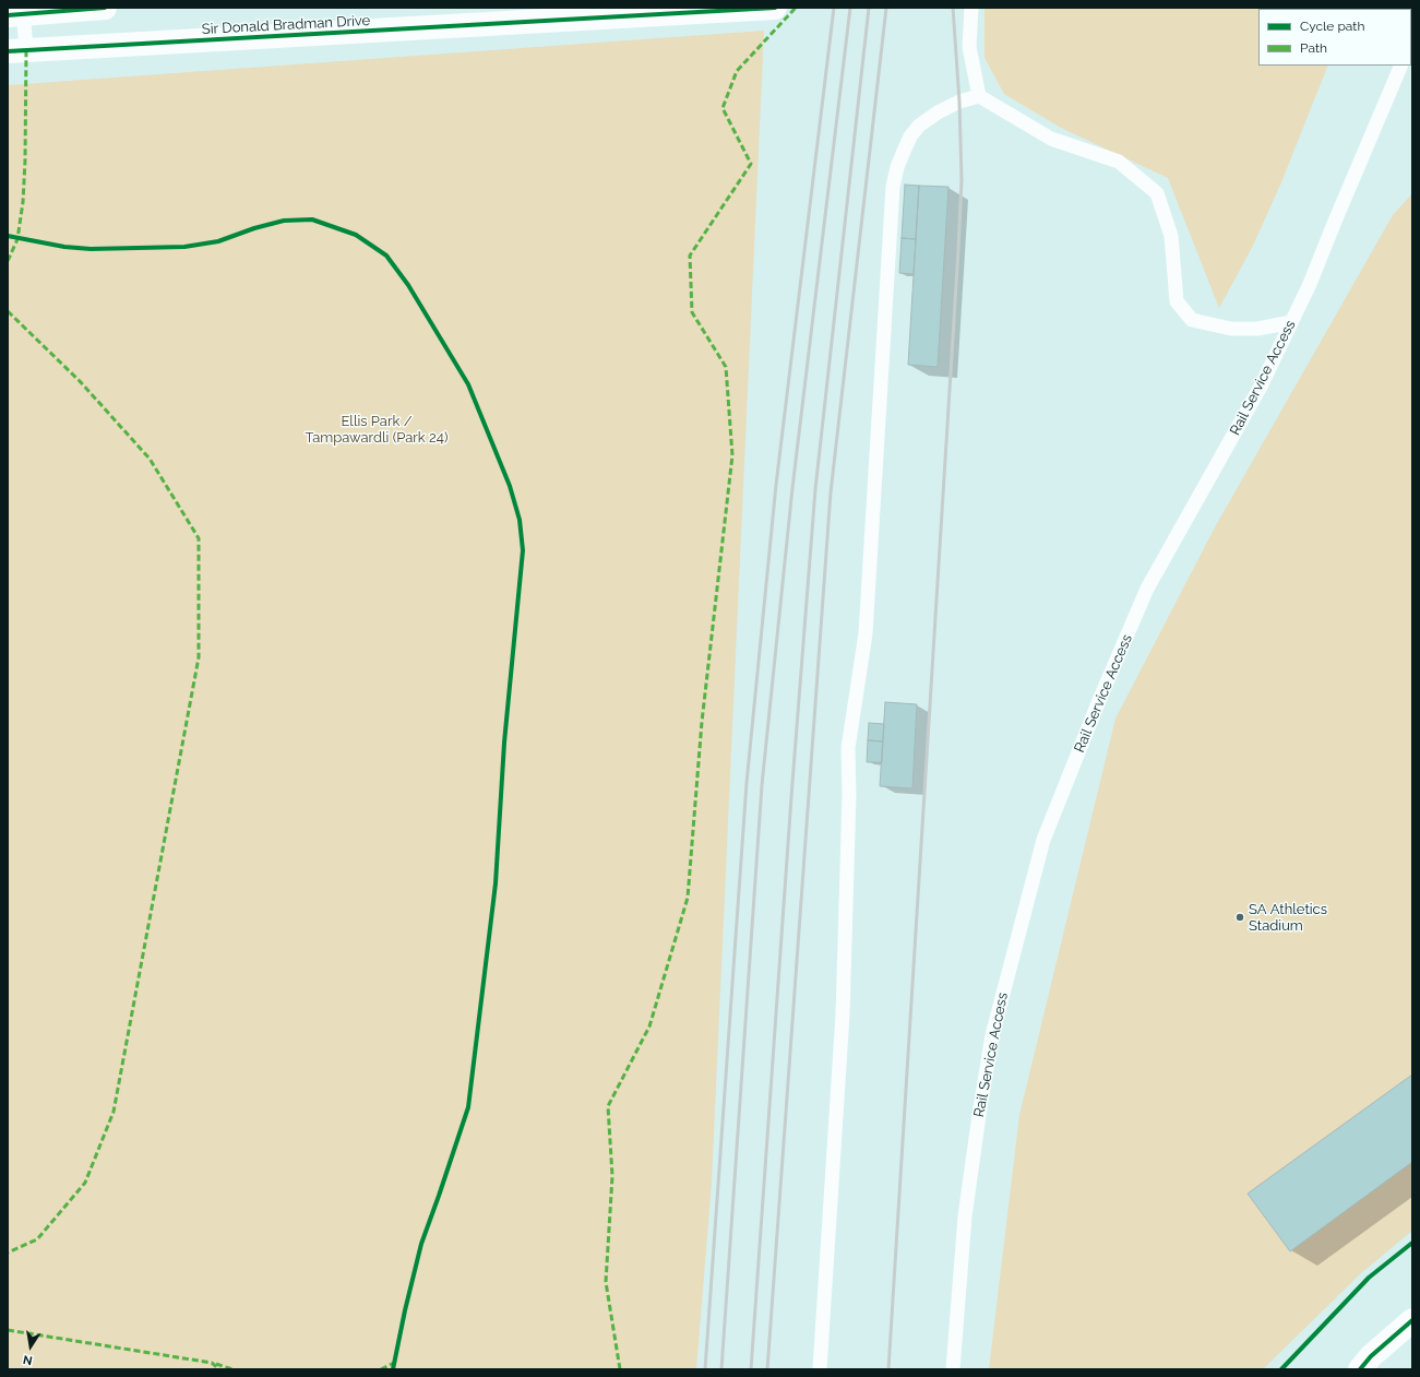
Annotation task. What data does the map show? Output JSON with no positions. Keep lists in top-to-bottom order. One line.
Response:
{"streets":{"main road":["Sir Donald Bradman Drive"],"lane":["Rail Service Access"]},"parks":["Ellis Park / Tampawardli (Park 24)"],"places":["SA Athletics Stadium"],"legend":["Cycle path","Path"],"north":"bottom"}
